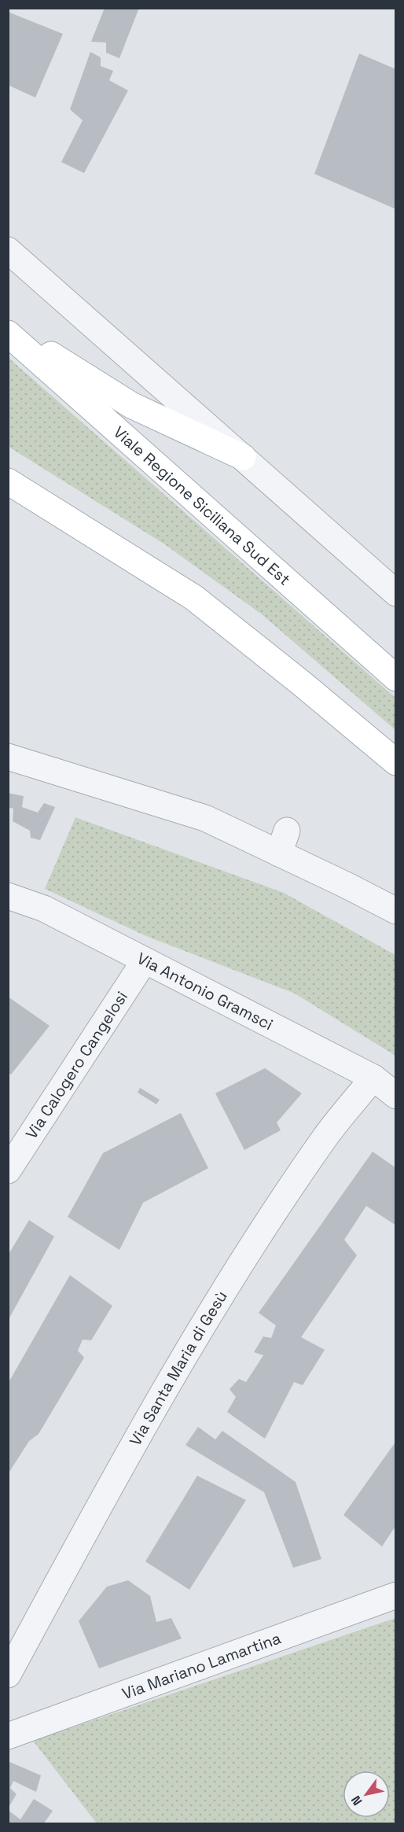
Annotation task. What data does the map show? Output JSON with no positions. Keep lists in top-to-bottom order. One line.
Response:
{"streets":{"main road":["Viale Regione Siciliana Sud Est"],"street":["Via Antonio Gramsci","Via Calogero Cangelosi","Via Santa Maria di Gesù","Via Mariano Lamartina"]},"crossings":[["Via Antonio Gramsci","Via Calogero Cangelosi"],["Via Antonio Gramsci","Via Santa Maria di Gesù"]],"north":"bottom left"}
